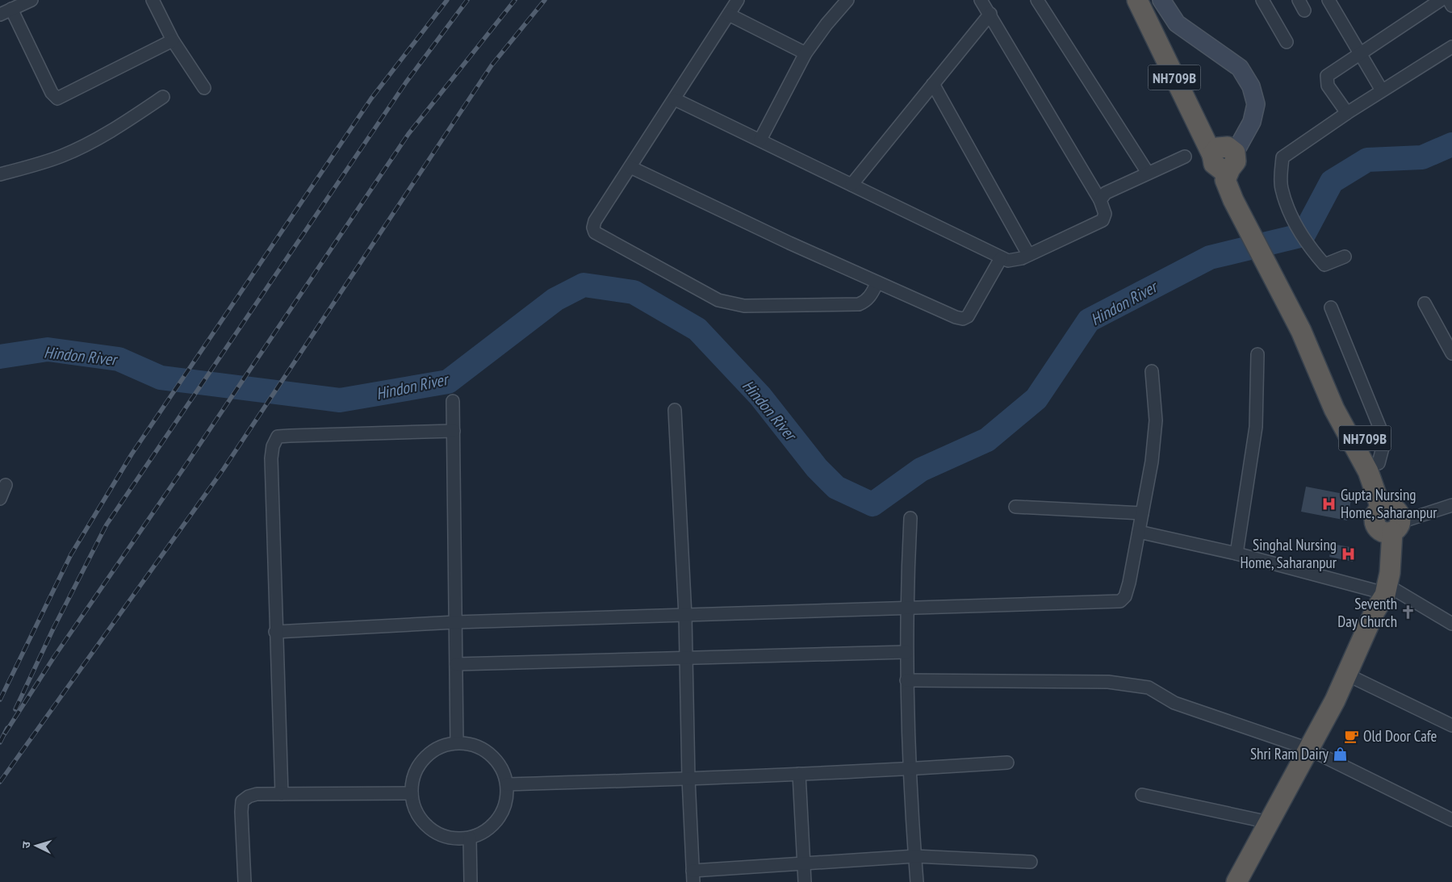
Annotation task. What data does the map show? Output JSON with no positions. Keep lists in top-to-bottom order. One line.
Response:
{"streets":{"highway":["NH709B"]},"water":["Hindon River"],"places":{"hospital":["Gupta Nursing Home, Saharanpur","Singhal Nursing Home, Saharanpur"],"church":["Seventh Day Church"],"cafe":["Old Door Cafe"],"shop":["Shri Ram Dairy"]},"north":"left"}
